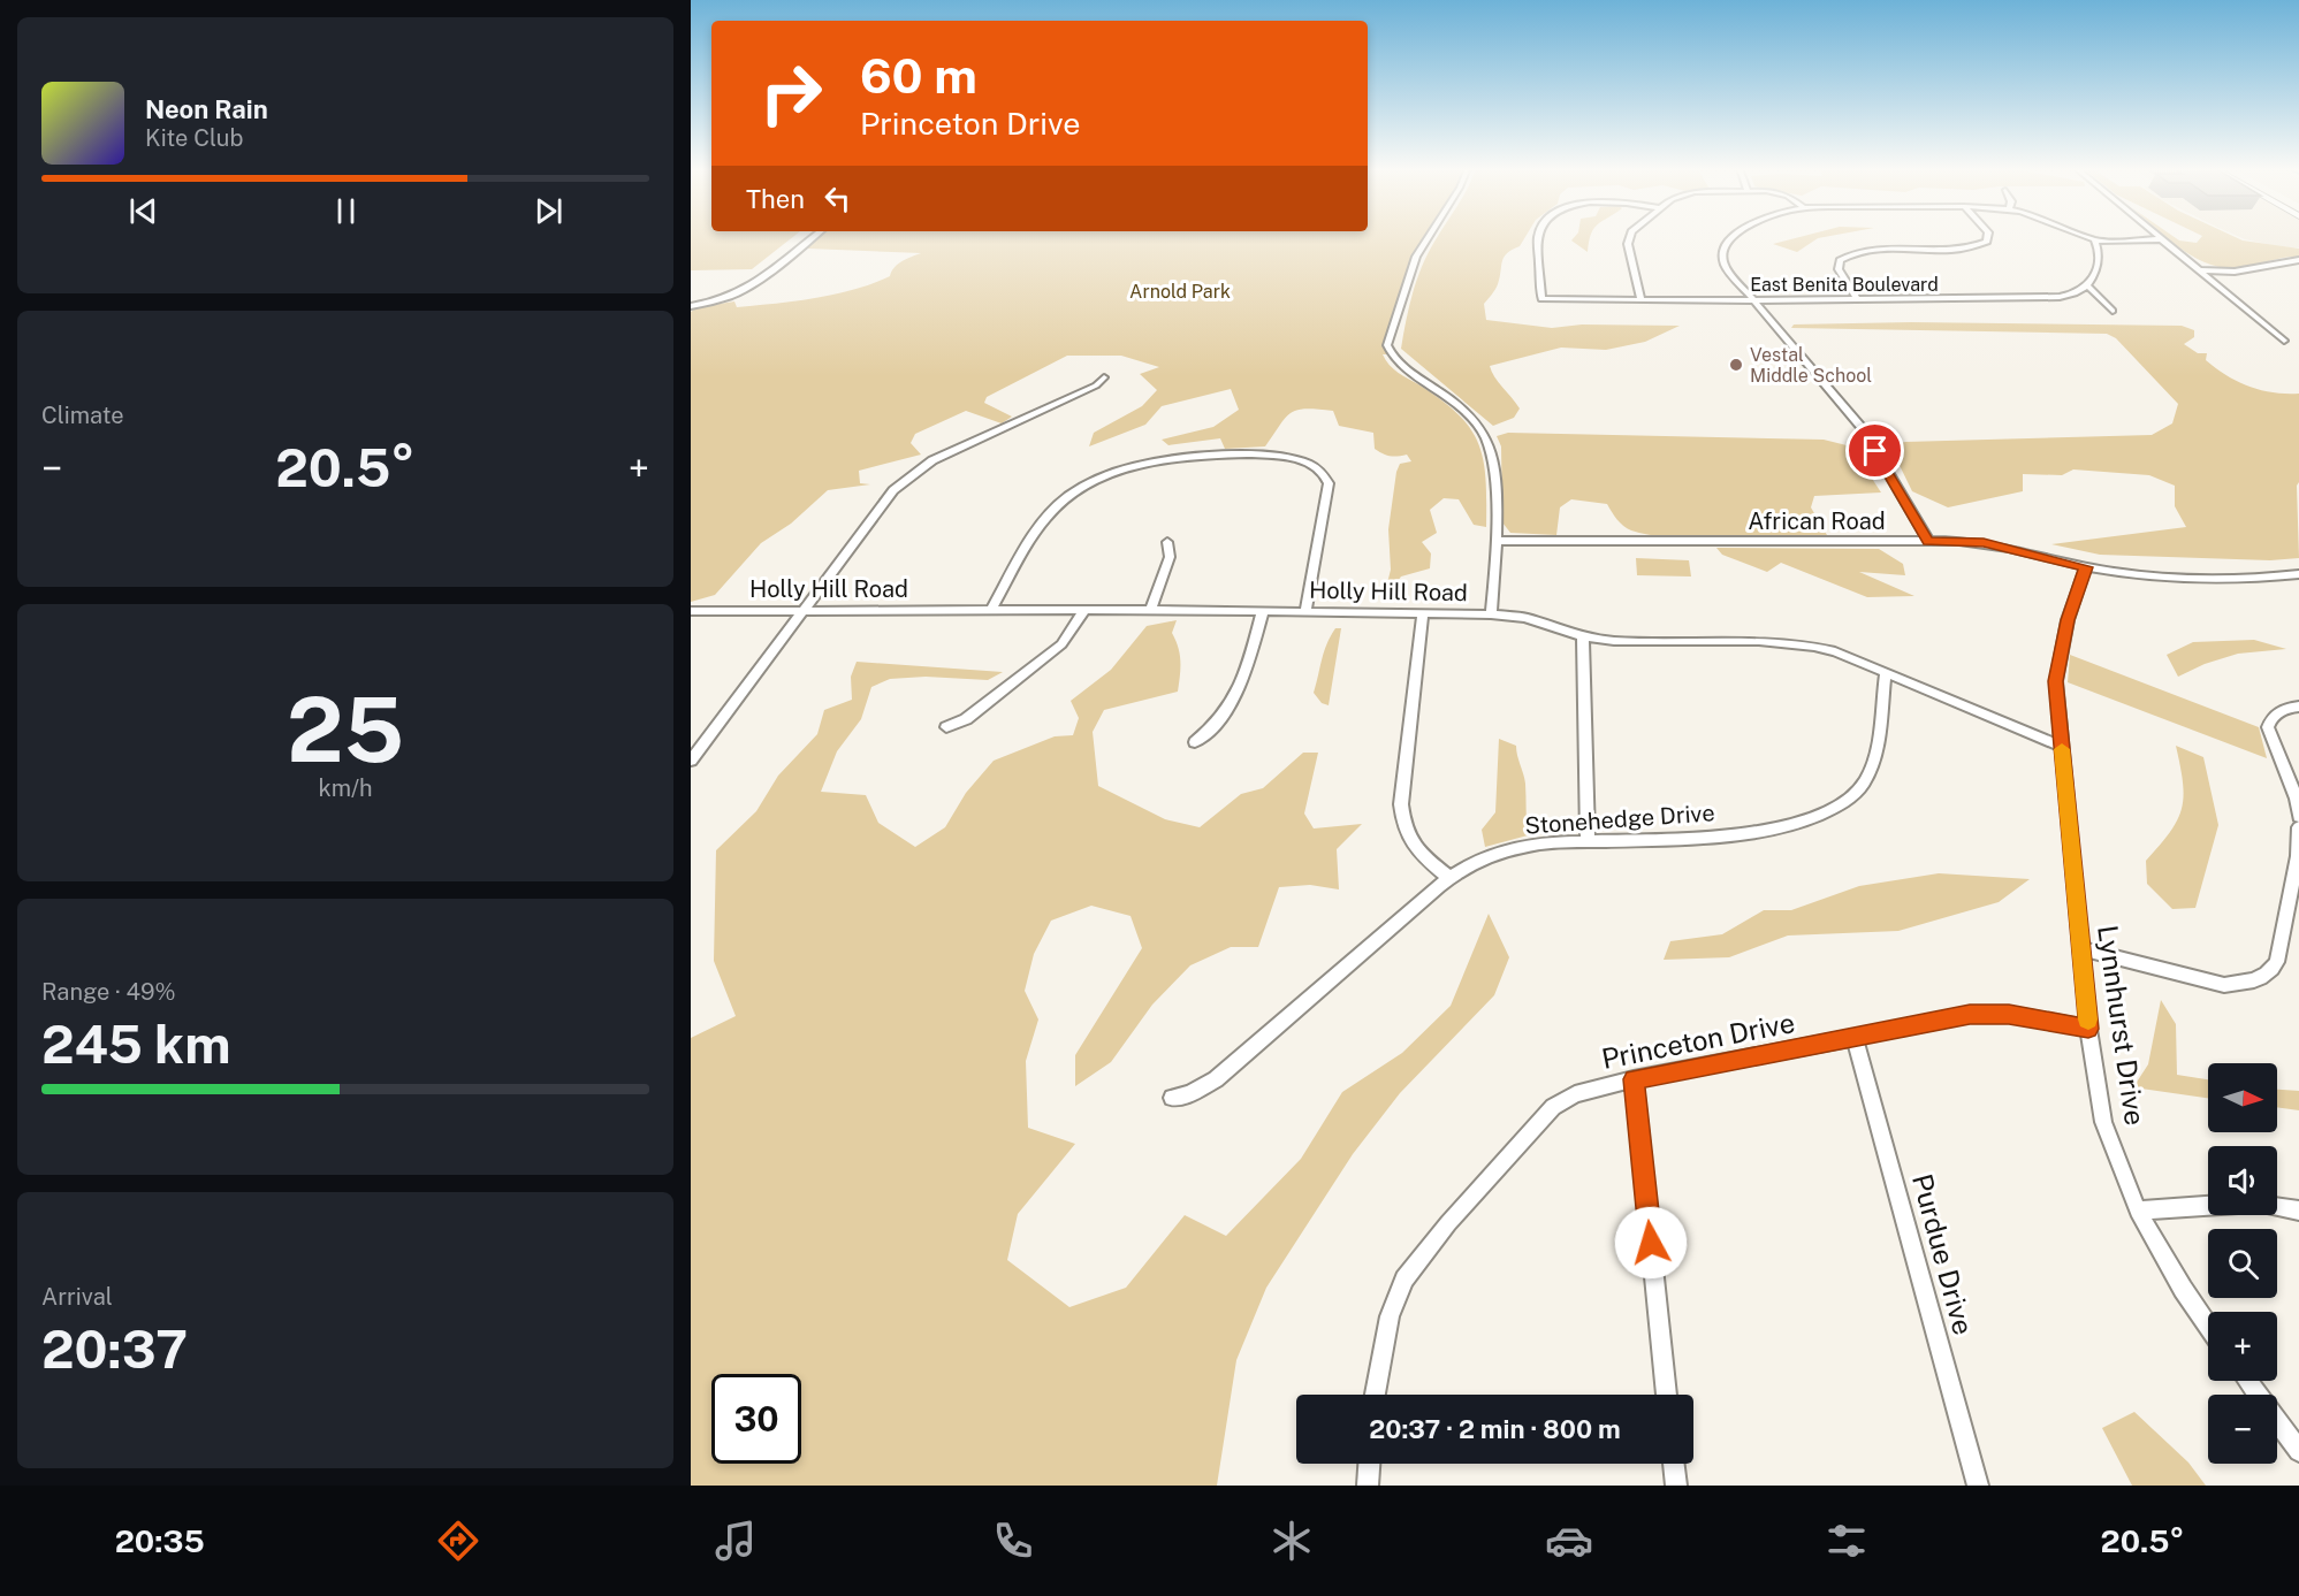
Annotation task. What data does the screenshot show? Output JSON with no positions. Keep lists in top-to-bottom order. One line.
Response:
{"streets":{"street":["East Benita Boulevard","African Road","Holly Hill Road","Stonehedge Drive","Lynnhurst Drive","Princeton Drive","Purdue Drive"]},"crossings":[["African Road","Lynnhurst Drive"],["Holly Hill Road","Stonehedge Drive"],["Holly Hill Road","Lynnhurst Drive"],["Lynnhurst Drive","Princeton Drive"],["Princeton Drive","Purdue Drive"]],"parks":["Arnold Park"],"places":["Vestal Middle School"],"north":"right","page":{"turn":["60 m","Princeton Drive"],"song":["Neon Rain","Kite Club"],"then":"Then","tile":["Climate",["25","km/h"],["Range · 49%","245 km"],["Arrival","20:37"]],"heat":["−","20.5°","+"],"map_buttons":["+","−"],"limit":"30","trip":"20:37 · 2 min · 800 m","tabs":["20:35","20.5°"]}}
